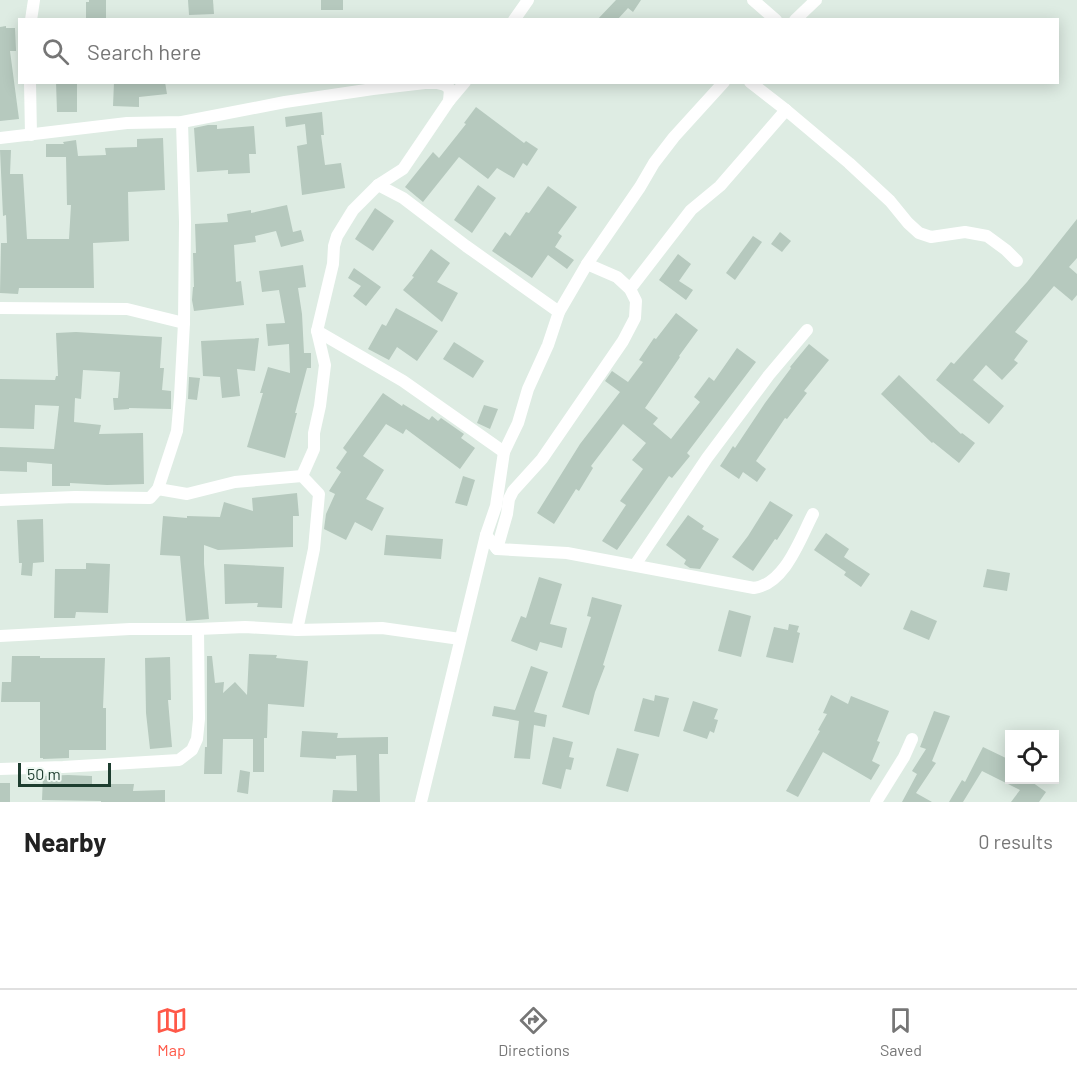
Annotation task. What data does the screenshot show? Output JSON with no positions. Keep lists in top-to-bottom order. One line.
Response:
{"scale_bar":"50 m","page":{"search":"Search here","scale":"50 m","heading":["Nearby","0 results"],"nav":["Map","Directions","Saved"]}}
